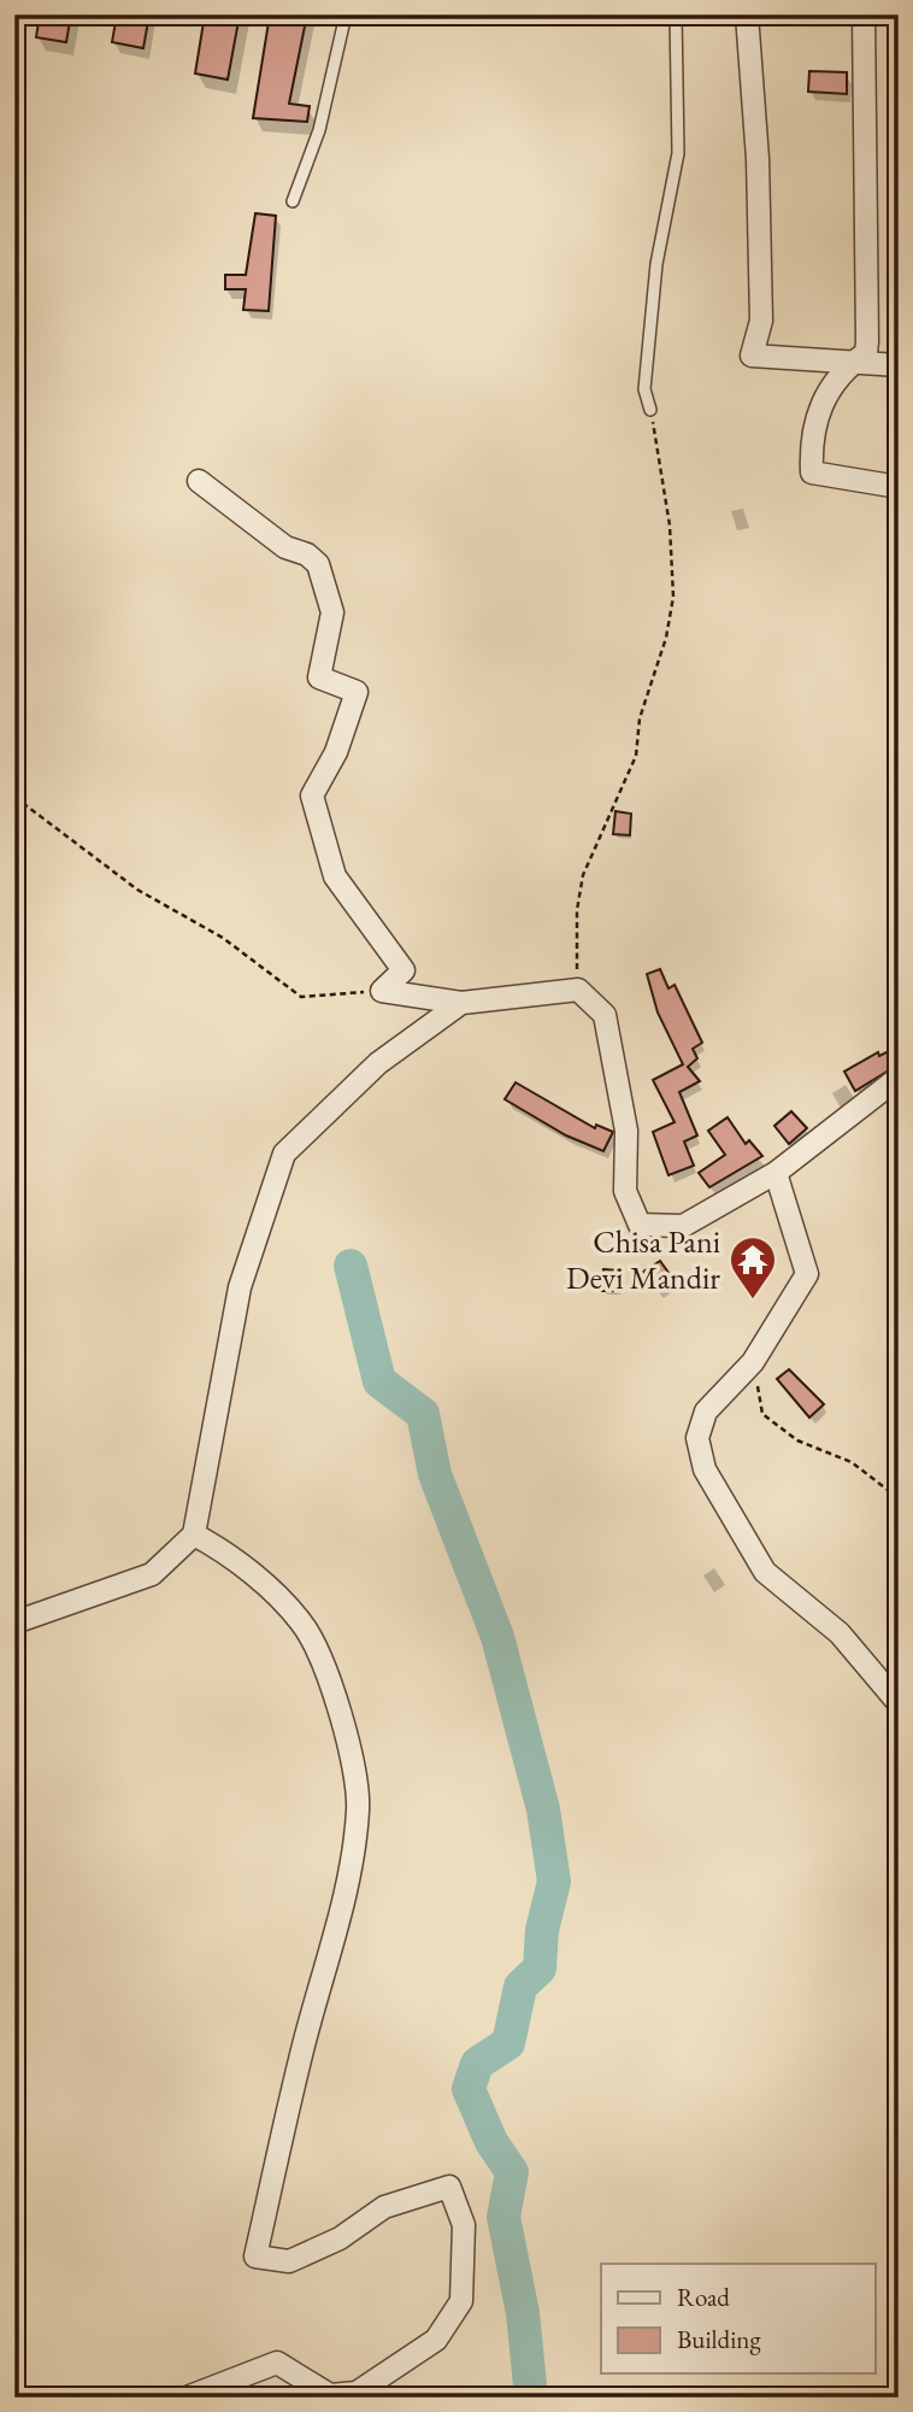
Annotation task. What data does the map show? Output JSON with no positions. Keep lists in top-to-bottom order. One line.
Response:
{"places":{"temple":["Chisa Pani Devi Mandir"]},"legend":["Road","Building"]}
